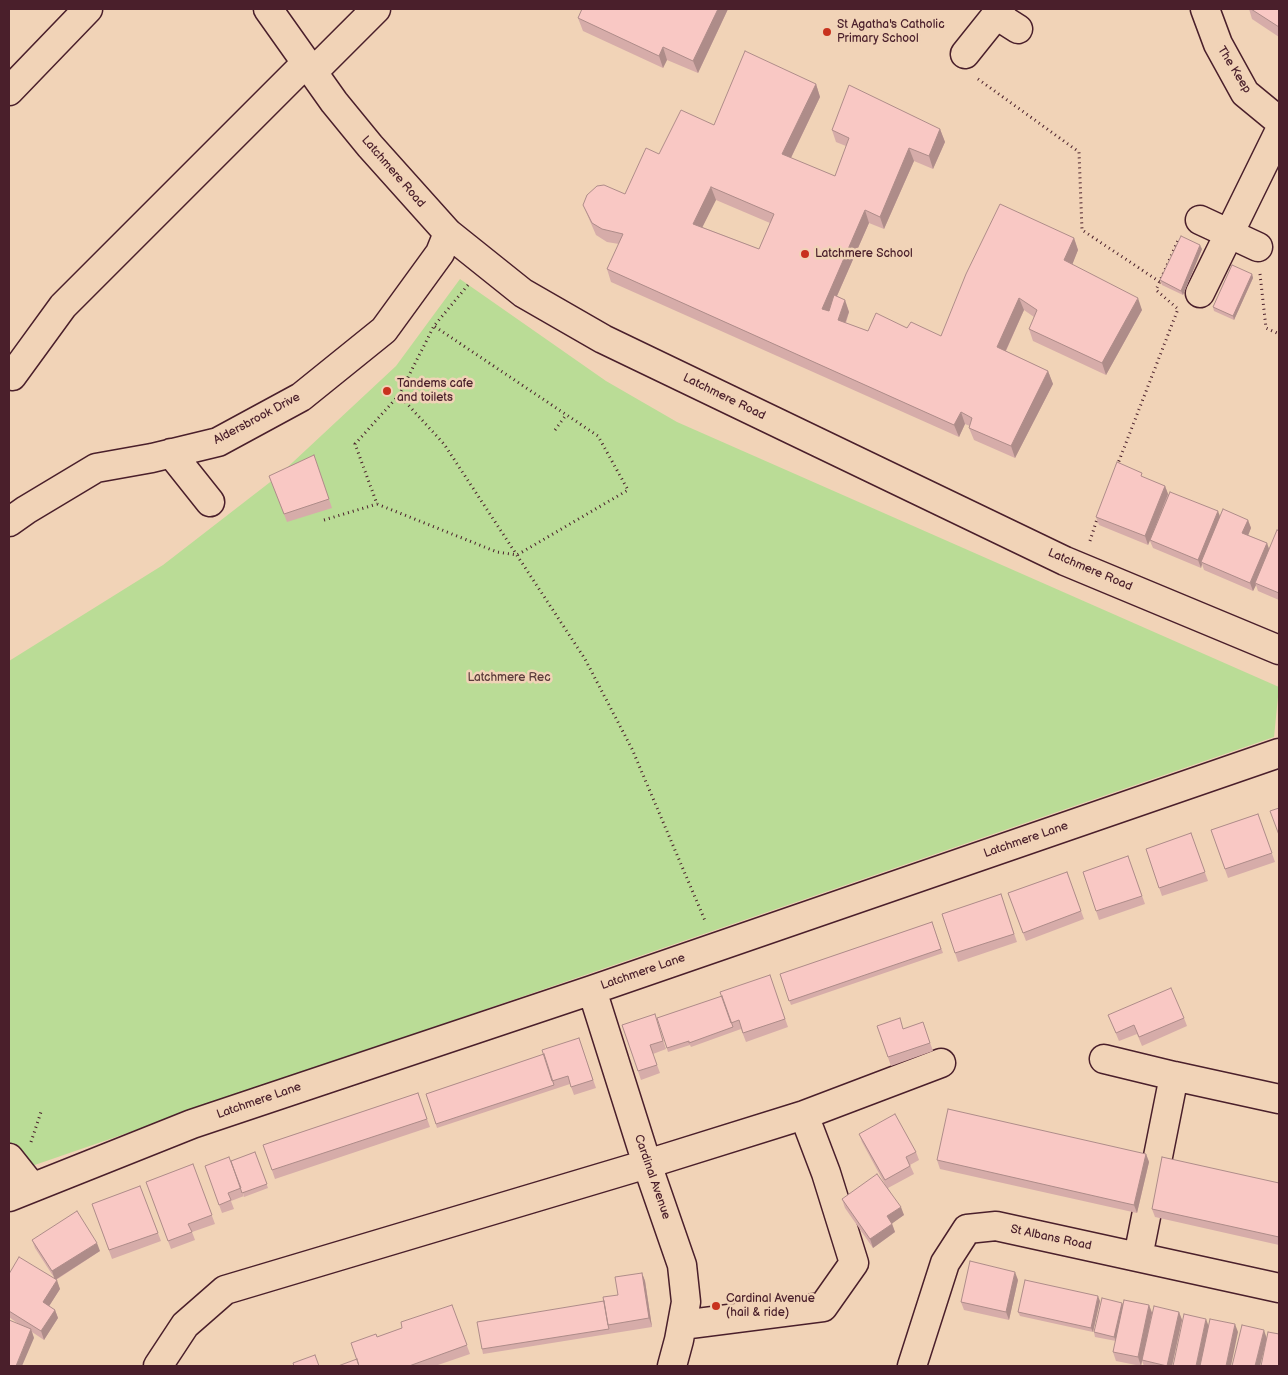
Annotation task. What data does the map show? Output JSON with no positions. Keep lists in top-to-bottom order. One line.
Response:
{"streets":{"street":["The Keep","Latchmere Road","Aldersbrook Drive","Latchmere Lane","Cardinal Avenue","St Albans Road"]},"crossings":[["Latchmere Road","Aldersbrook Drive"],["Latchmere Lane","Cardinal Avenue"]],"parks":["Latchmere Rec"],"places":["St Agatha's Catholic Primary School","Latchmere School","Tandems cafe and toilets","Cardinal Avenue (hail & ride)"]}
